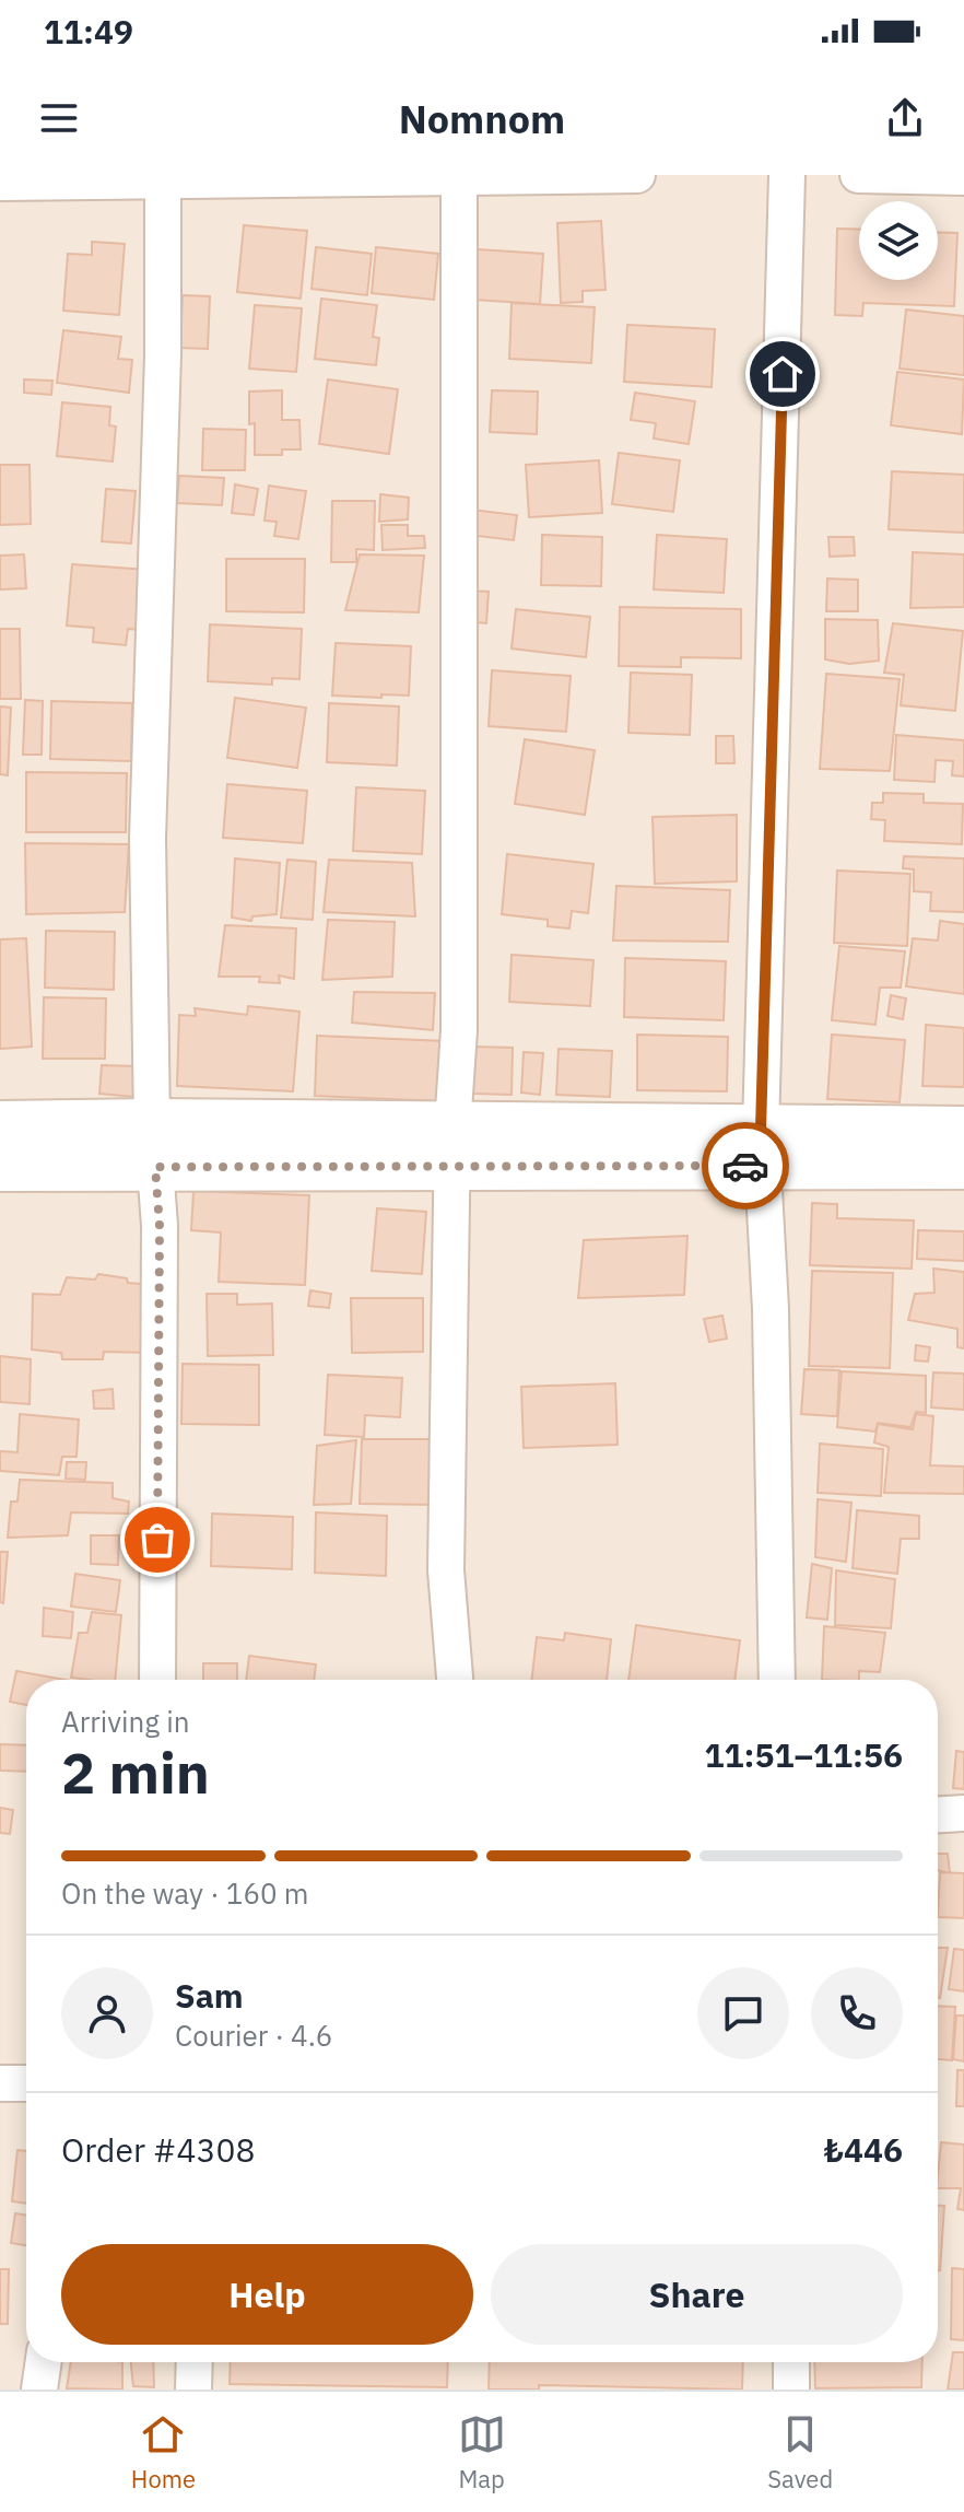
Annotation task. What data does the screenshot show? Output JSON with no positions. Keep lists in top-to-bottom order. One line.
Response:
{"page":{"status":"11:49","header":"Nomnom","heading":["2 min","Arriving in","11:51–11:56"],"panel":["Sam","Courier · 4.6","Order #4308","₺446"],"bar":"On the way · 160 m","buttons":["Help","Share"],"tabs":["Home","Map","Saved"]}}
